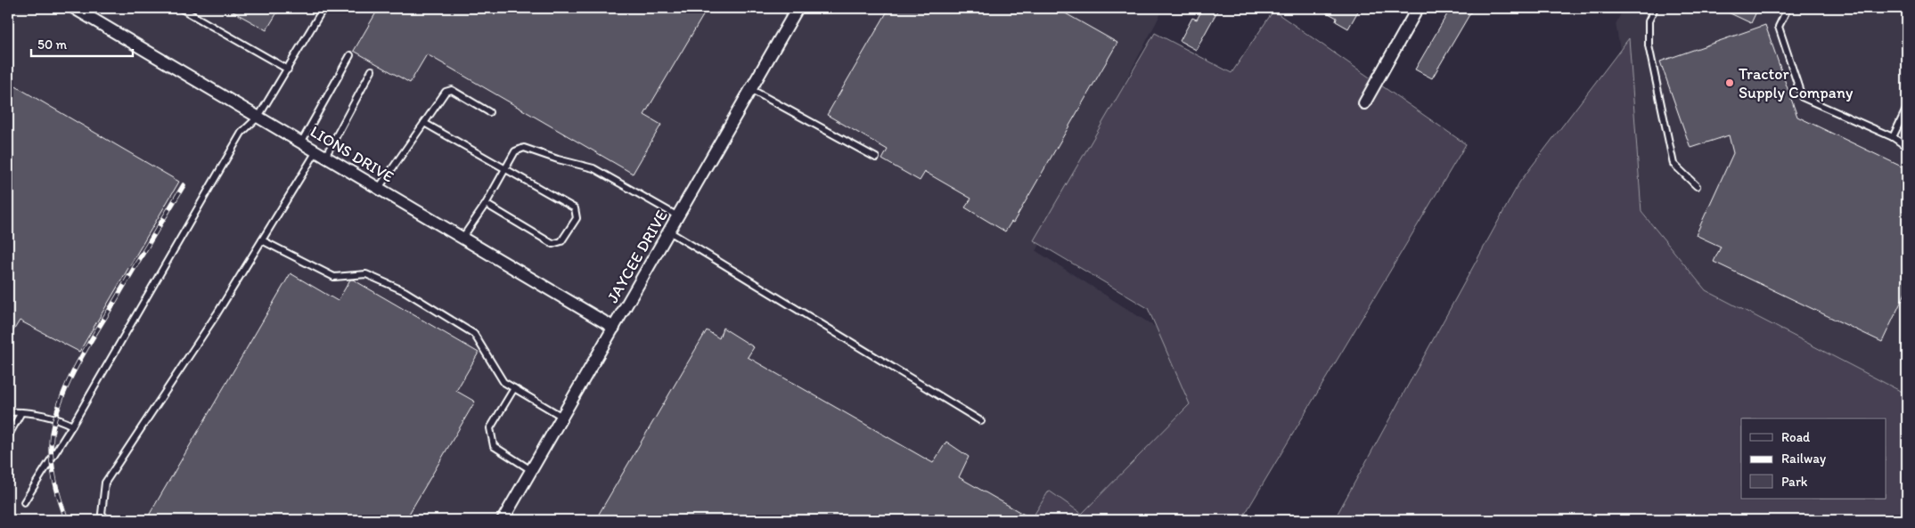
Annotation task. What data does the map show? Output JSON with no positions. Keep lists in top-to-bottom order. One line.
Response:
{"streets":{"street":["LIONS DRIVE","JAYCEE DRIVE"]},"crossings":[["LIONS DRIVE","JAYCEE DRIVE"]],"places":["Tractor Supply Company"],"legend":["Road","Railway","Park"],"scale_bar":"50 m"}
